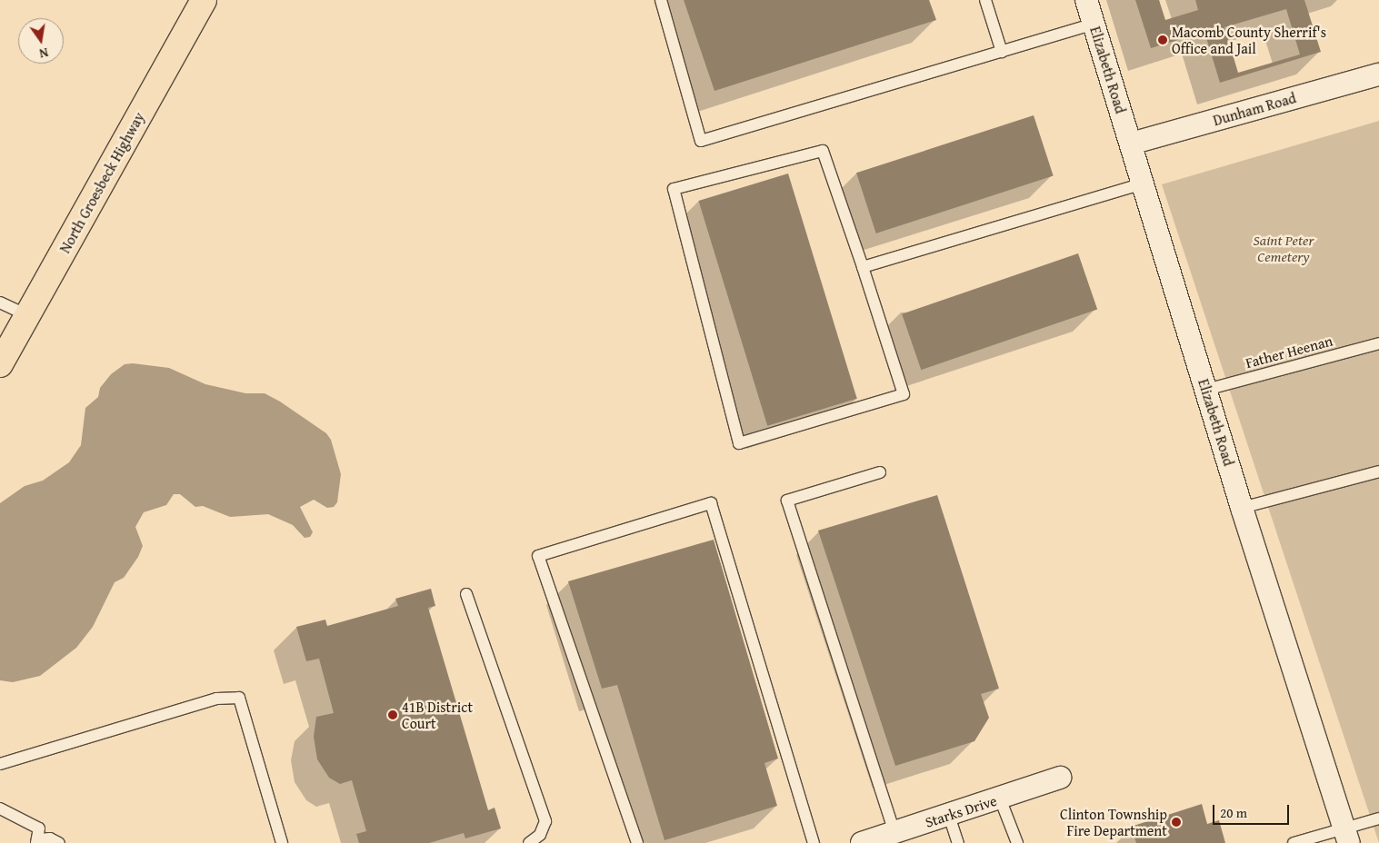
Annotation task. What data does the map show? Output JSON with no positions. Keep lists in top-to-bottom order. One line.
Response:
{"streets":{"main road":["North Groesbeck Highway"],"street":["Elizabeth Road","Dunham Road","Starks Drive"],"lane":["Father Heenan"]},"crossings":[["Elizabeth Road","Dunham Road"],["Elizabeth Road","Father Heenan"]],"parks":["Saint Peter Cemetery"],"places":["Macomb County Sherrif's Office and Jail","41B District Court","Clinton Township Fire Department"],"scale_bar":"20 m","north":"bottom"}
